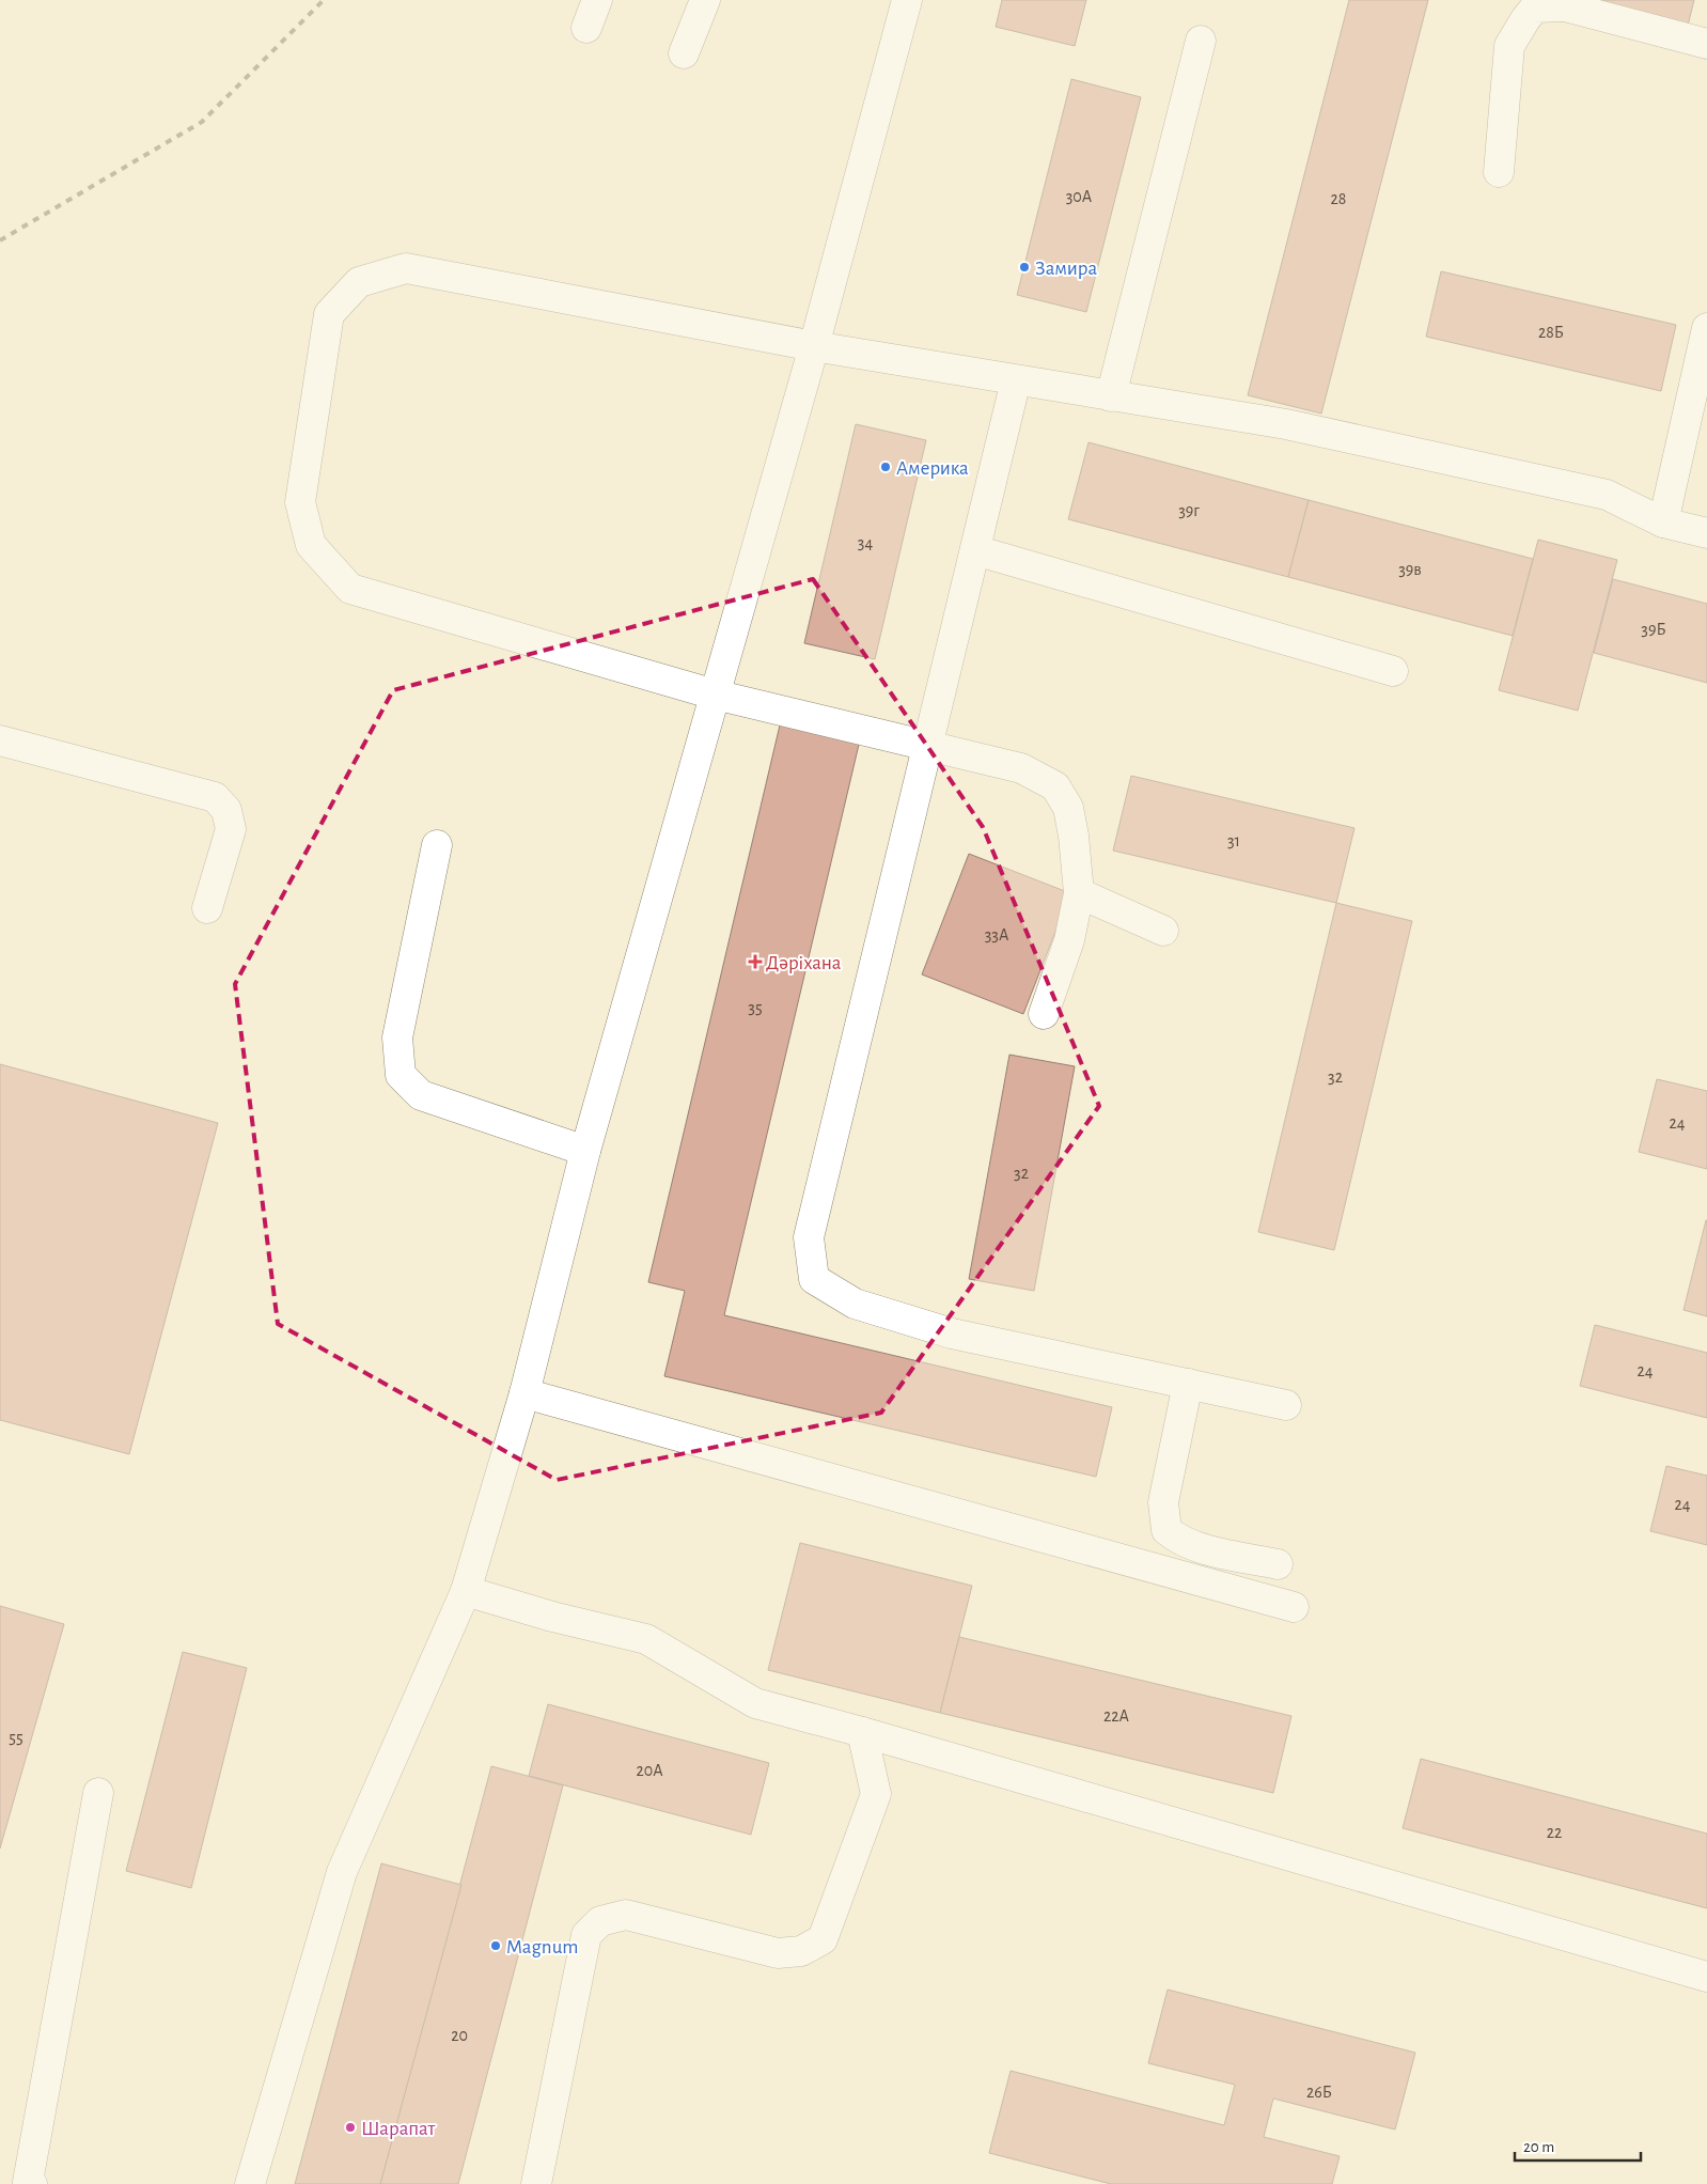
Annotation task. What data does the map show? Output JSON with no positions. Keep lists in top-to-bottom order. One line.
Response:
{"places":{"other":["Замира","Америка","Magnum","Шарапат"],"health":["Дəріхана"]},"house_numbers":["30А","28","28Б","39г","34","39в","39Б","31","33А","35","32","24","32","24","24","22А","55","20А","22","20","26Б"],"scale_bar":"20 m"}
